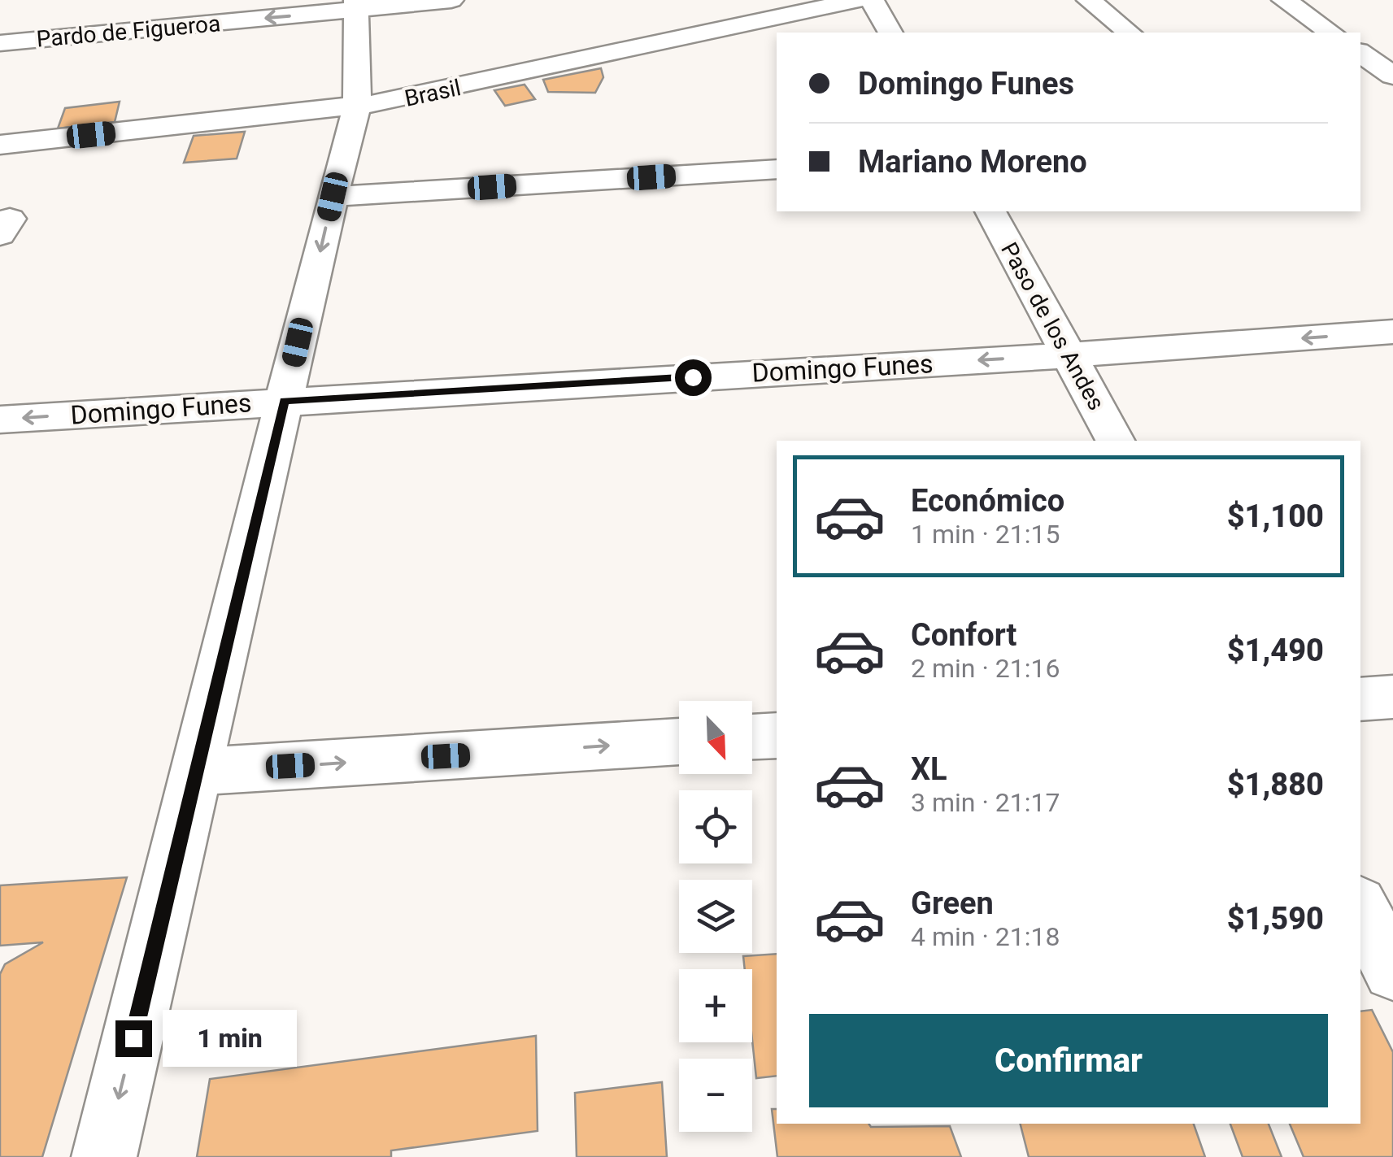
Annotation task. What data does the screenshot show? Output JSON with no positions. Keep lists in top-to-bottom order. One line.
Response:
{"streets":{"street":["Pardo de Figueroa","Brasil","Paso de los Andes","Domingo Funes"]},"crossings":[["Paso de los Andes","Domingo Funes"]],"one_way":["Pardo de Figueroa"],"north":"bottom right","page":{"banner":["Domingo Funes","Mariano Moreno"],"list":[{"name":"Económico","note":"1 min · 21:15","value":"$1,100"},{"name":"Confort","note":"2 min · 21:16","value":"$1,490"},{"name":"XL","note":"3 min · 21:17","value":"$1,880"},{"name":"Green","note":"4 min · 21:18","value":"$1,590"}],"map_buttons":["+","−"],"buttons":"Confirmar","bubble":"1 min"}}
